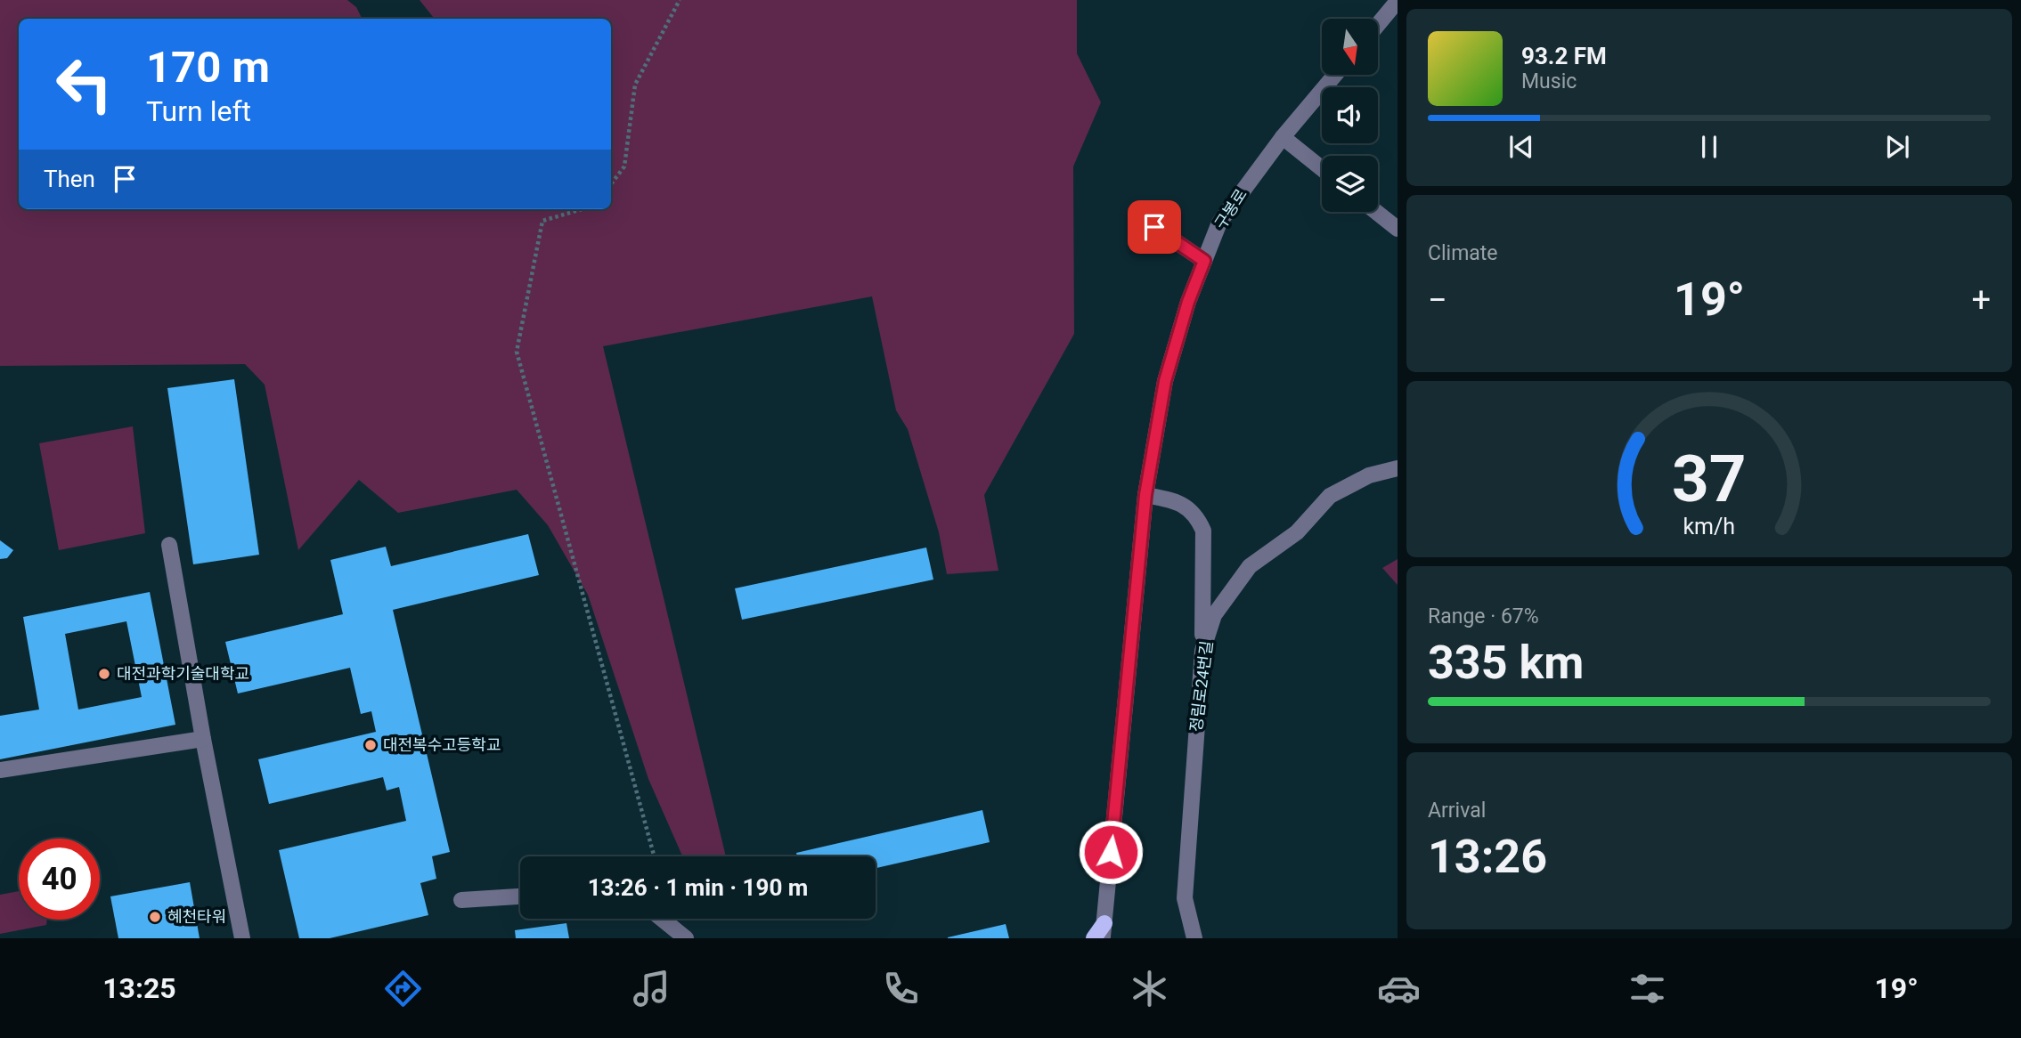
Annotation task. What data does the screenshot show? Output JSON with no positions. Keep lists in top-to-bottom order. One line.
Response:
{"streets":{"street":["구봉로","정림로24번길"]},"places":["대전과학기술대학교","대전복수고등학교","혜천타워"],"north":"bottom","page":{"turn":["170 m","Turn left"],"song":["93.2 FM","Music"],"then":"Then","tile":["Climate",["Range · 67%","335 km"],["Arrival","13:26"]],"heat":["−","19°","+"],"limit":"40","trip":"13:26 · 1 min · 190 m","tabs":["13:25","19°"],"gauge":["37","km/h"]}}
